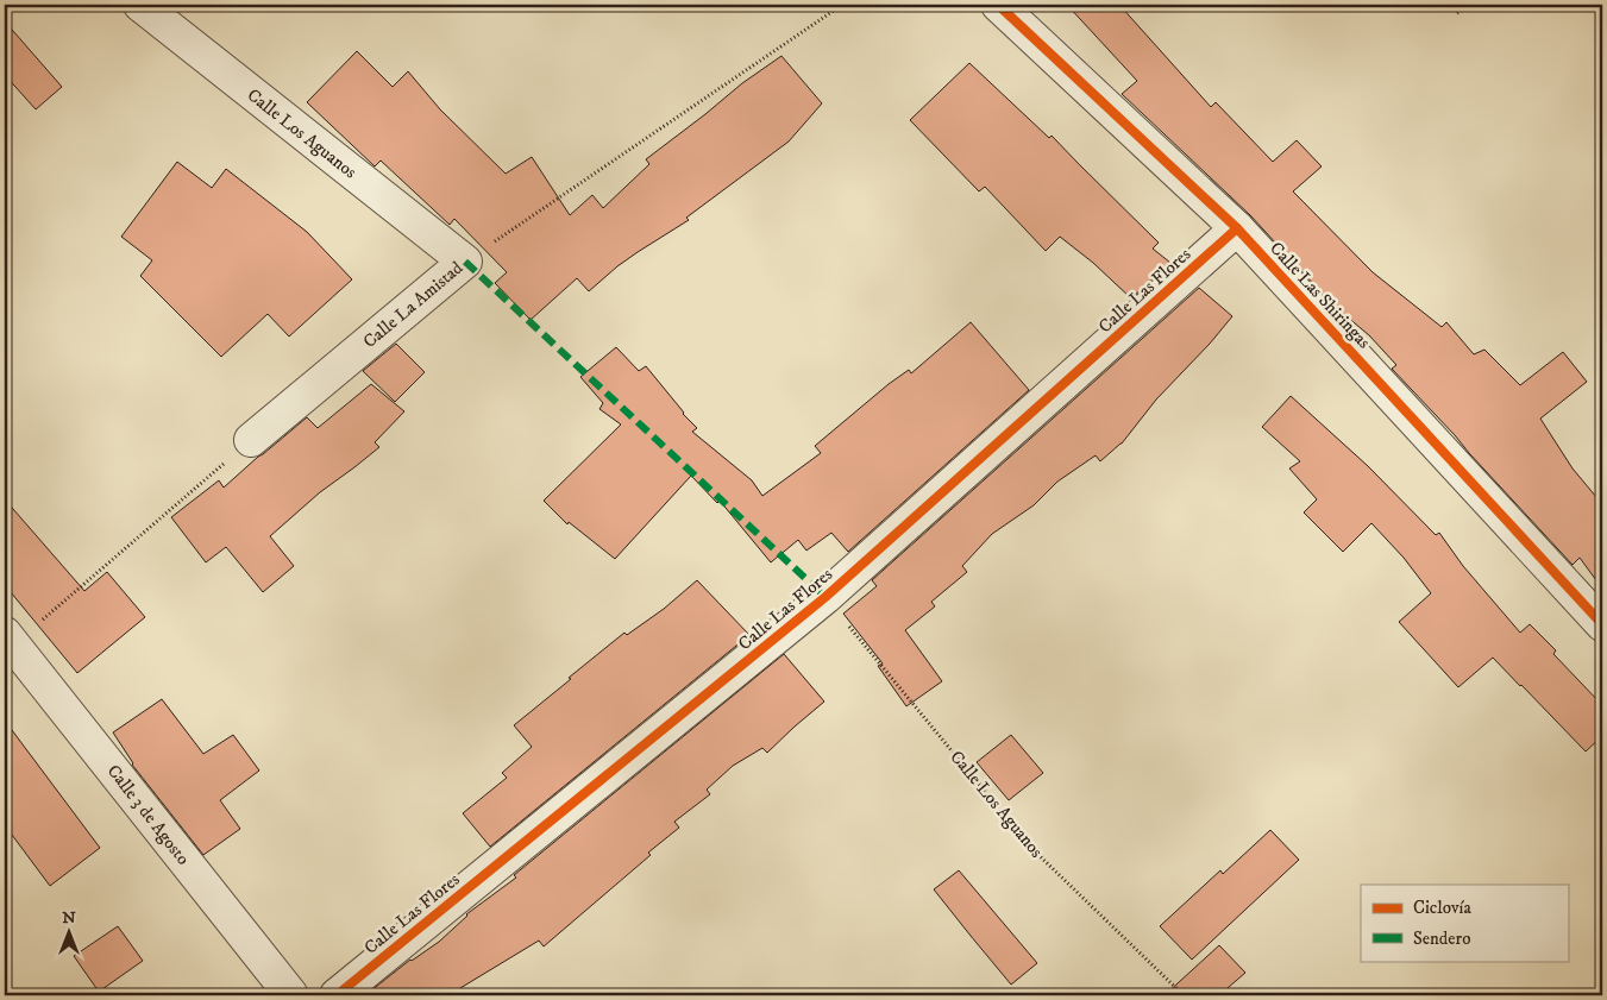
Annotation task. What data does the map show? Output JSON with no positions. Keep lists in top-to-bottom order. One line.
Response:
{"streets":{"street":["Calle Los Aguanos","Calle Las Flores","Calle Las Shiringas","Calle La Amistad","Calle 3 de Agosto"]},"crossings":[["Calle Los Aguanos","Calle Las Flores"],["Calle Los Aguanos","Calle La Amistad"],["Calle Las Flores","Calle Las Shiringas"]],"legend":["Ciclovía","Sendero"],"north":"top"}
